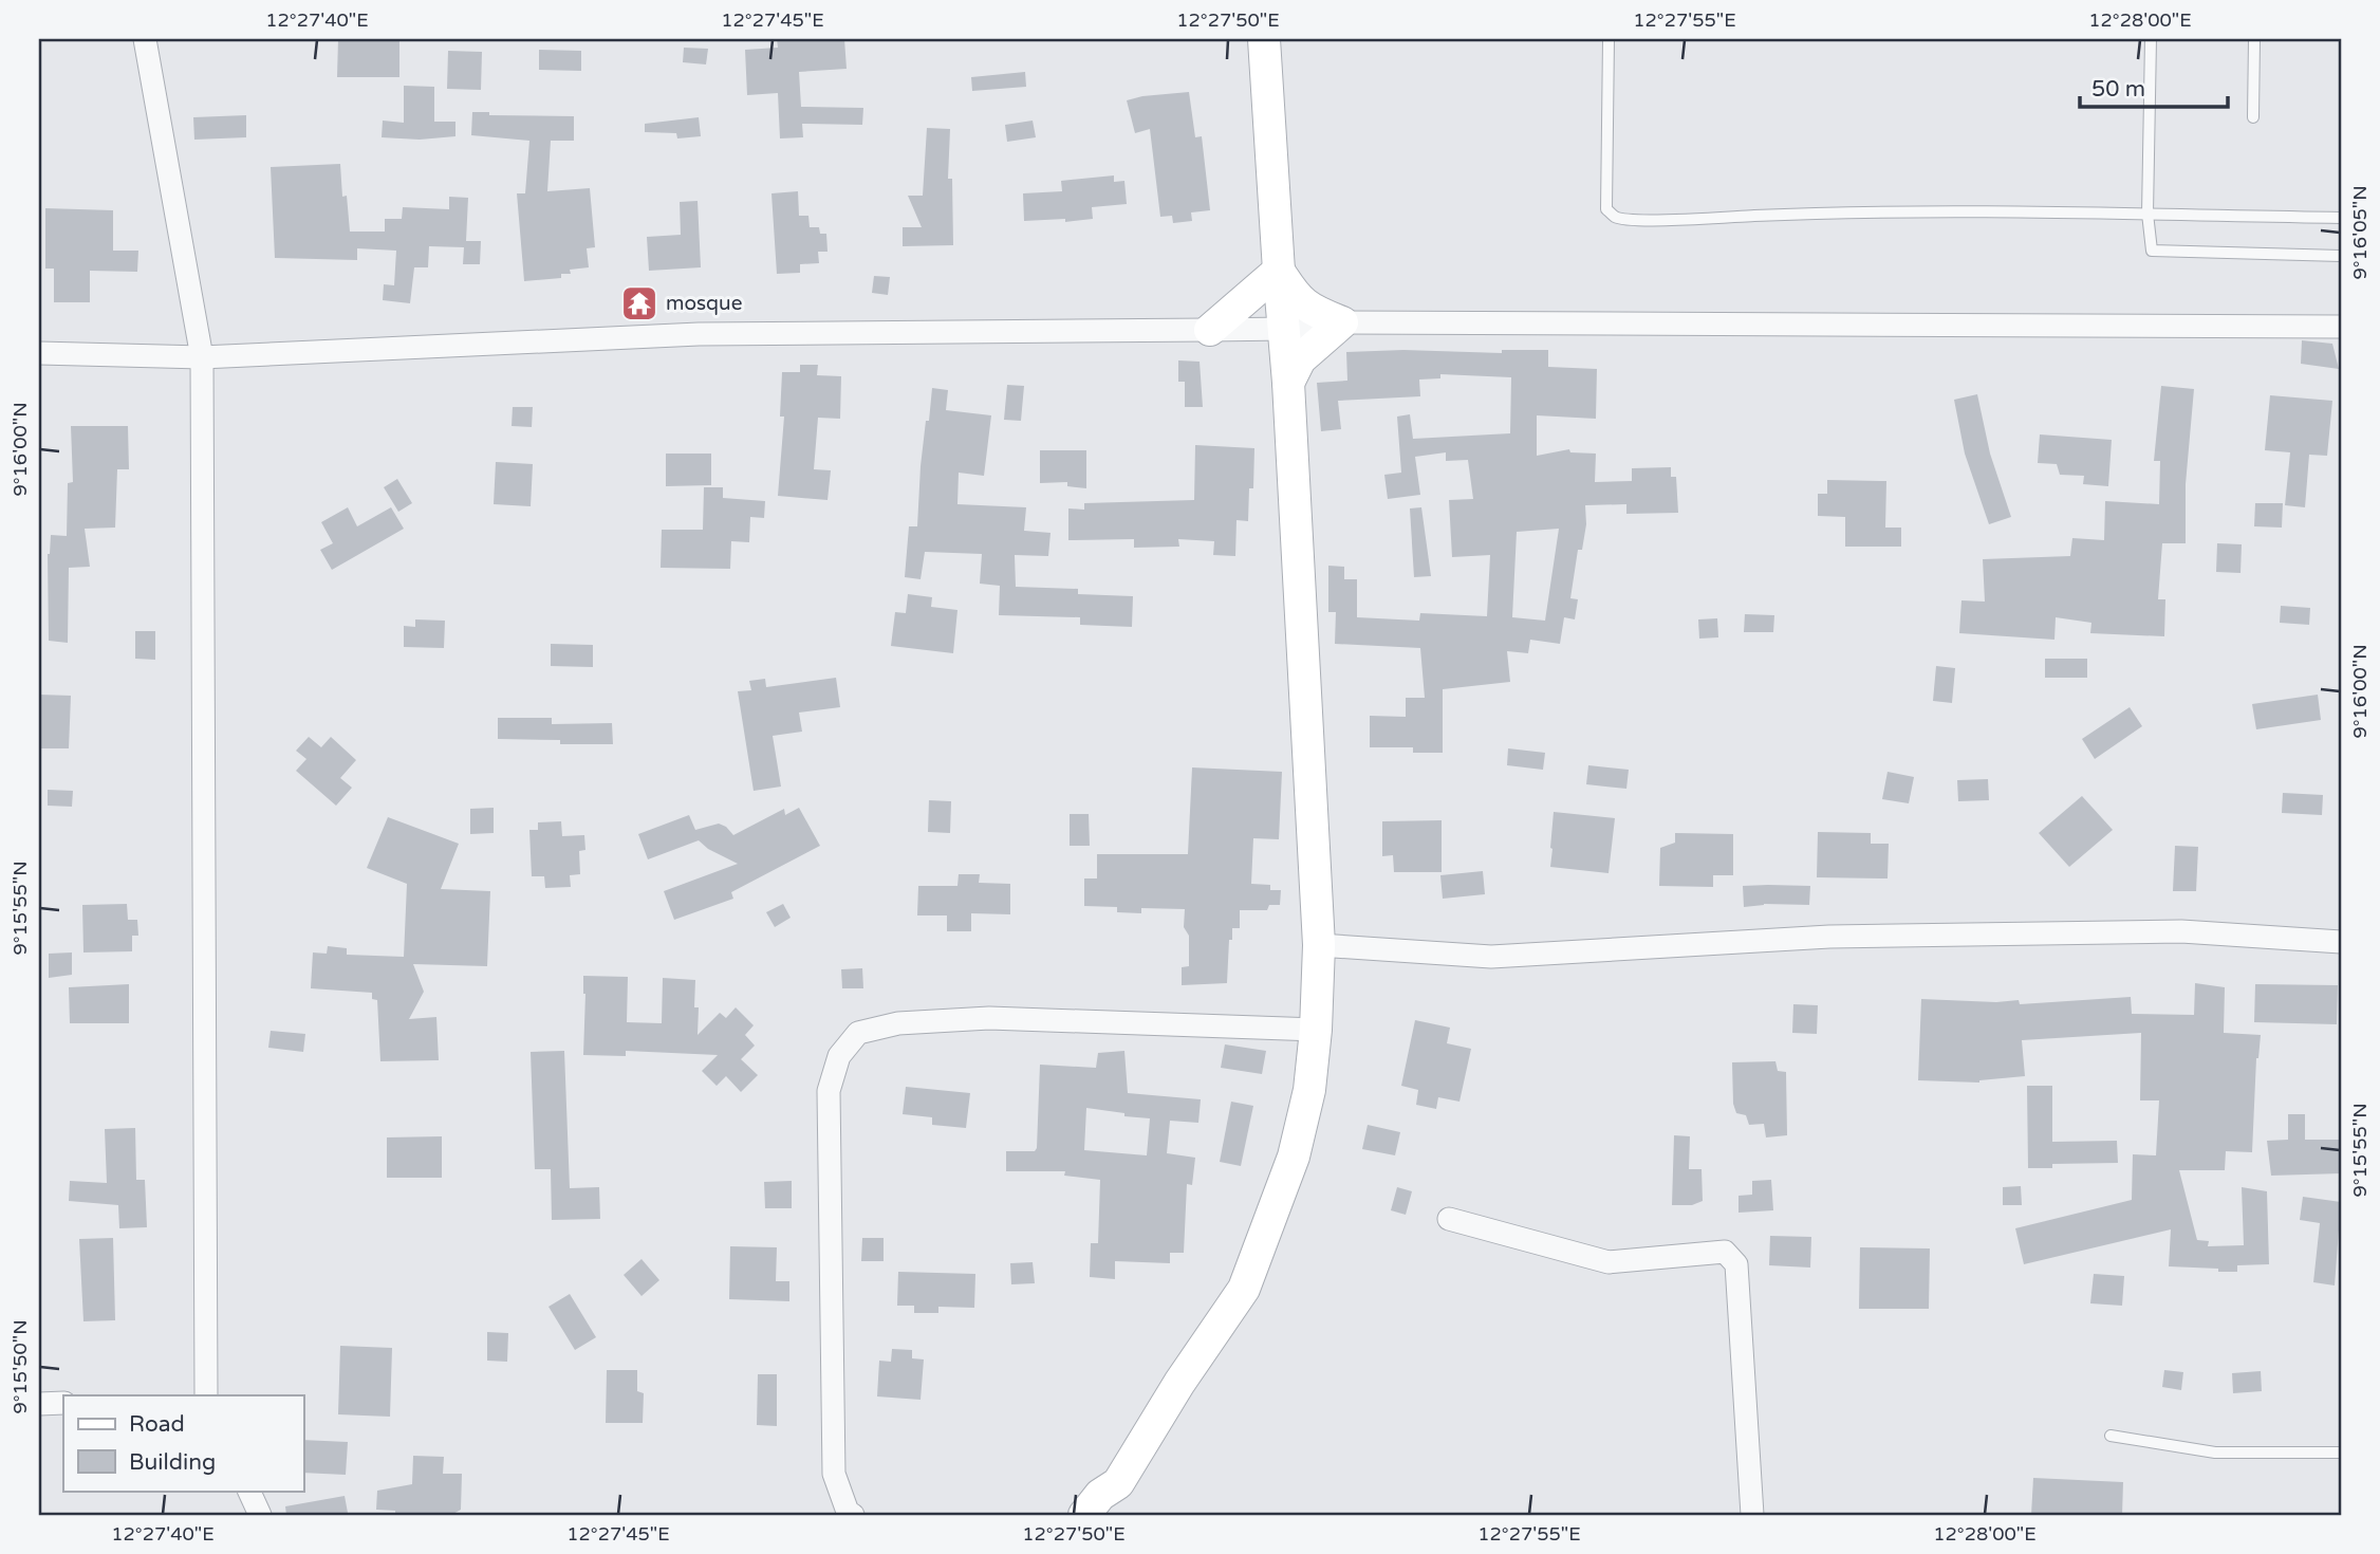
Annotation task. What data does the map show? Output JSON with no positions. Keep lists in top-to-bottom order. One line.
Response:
{"places":{"temple":["mosque"]},"legend":["Road","Building"],"scale_bar":"50 m","coordinates":["12°27'40\"E","12°27'45\"E","12°27'50\"E","12°27'55\"E","12°28'00\"E","9°16'05\"N","9°16'00\"N","9°15'55\"N","9°15'50\"N"]}
